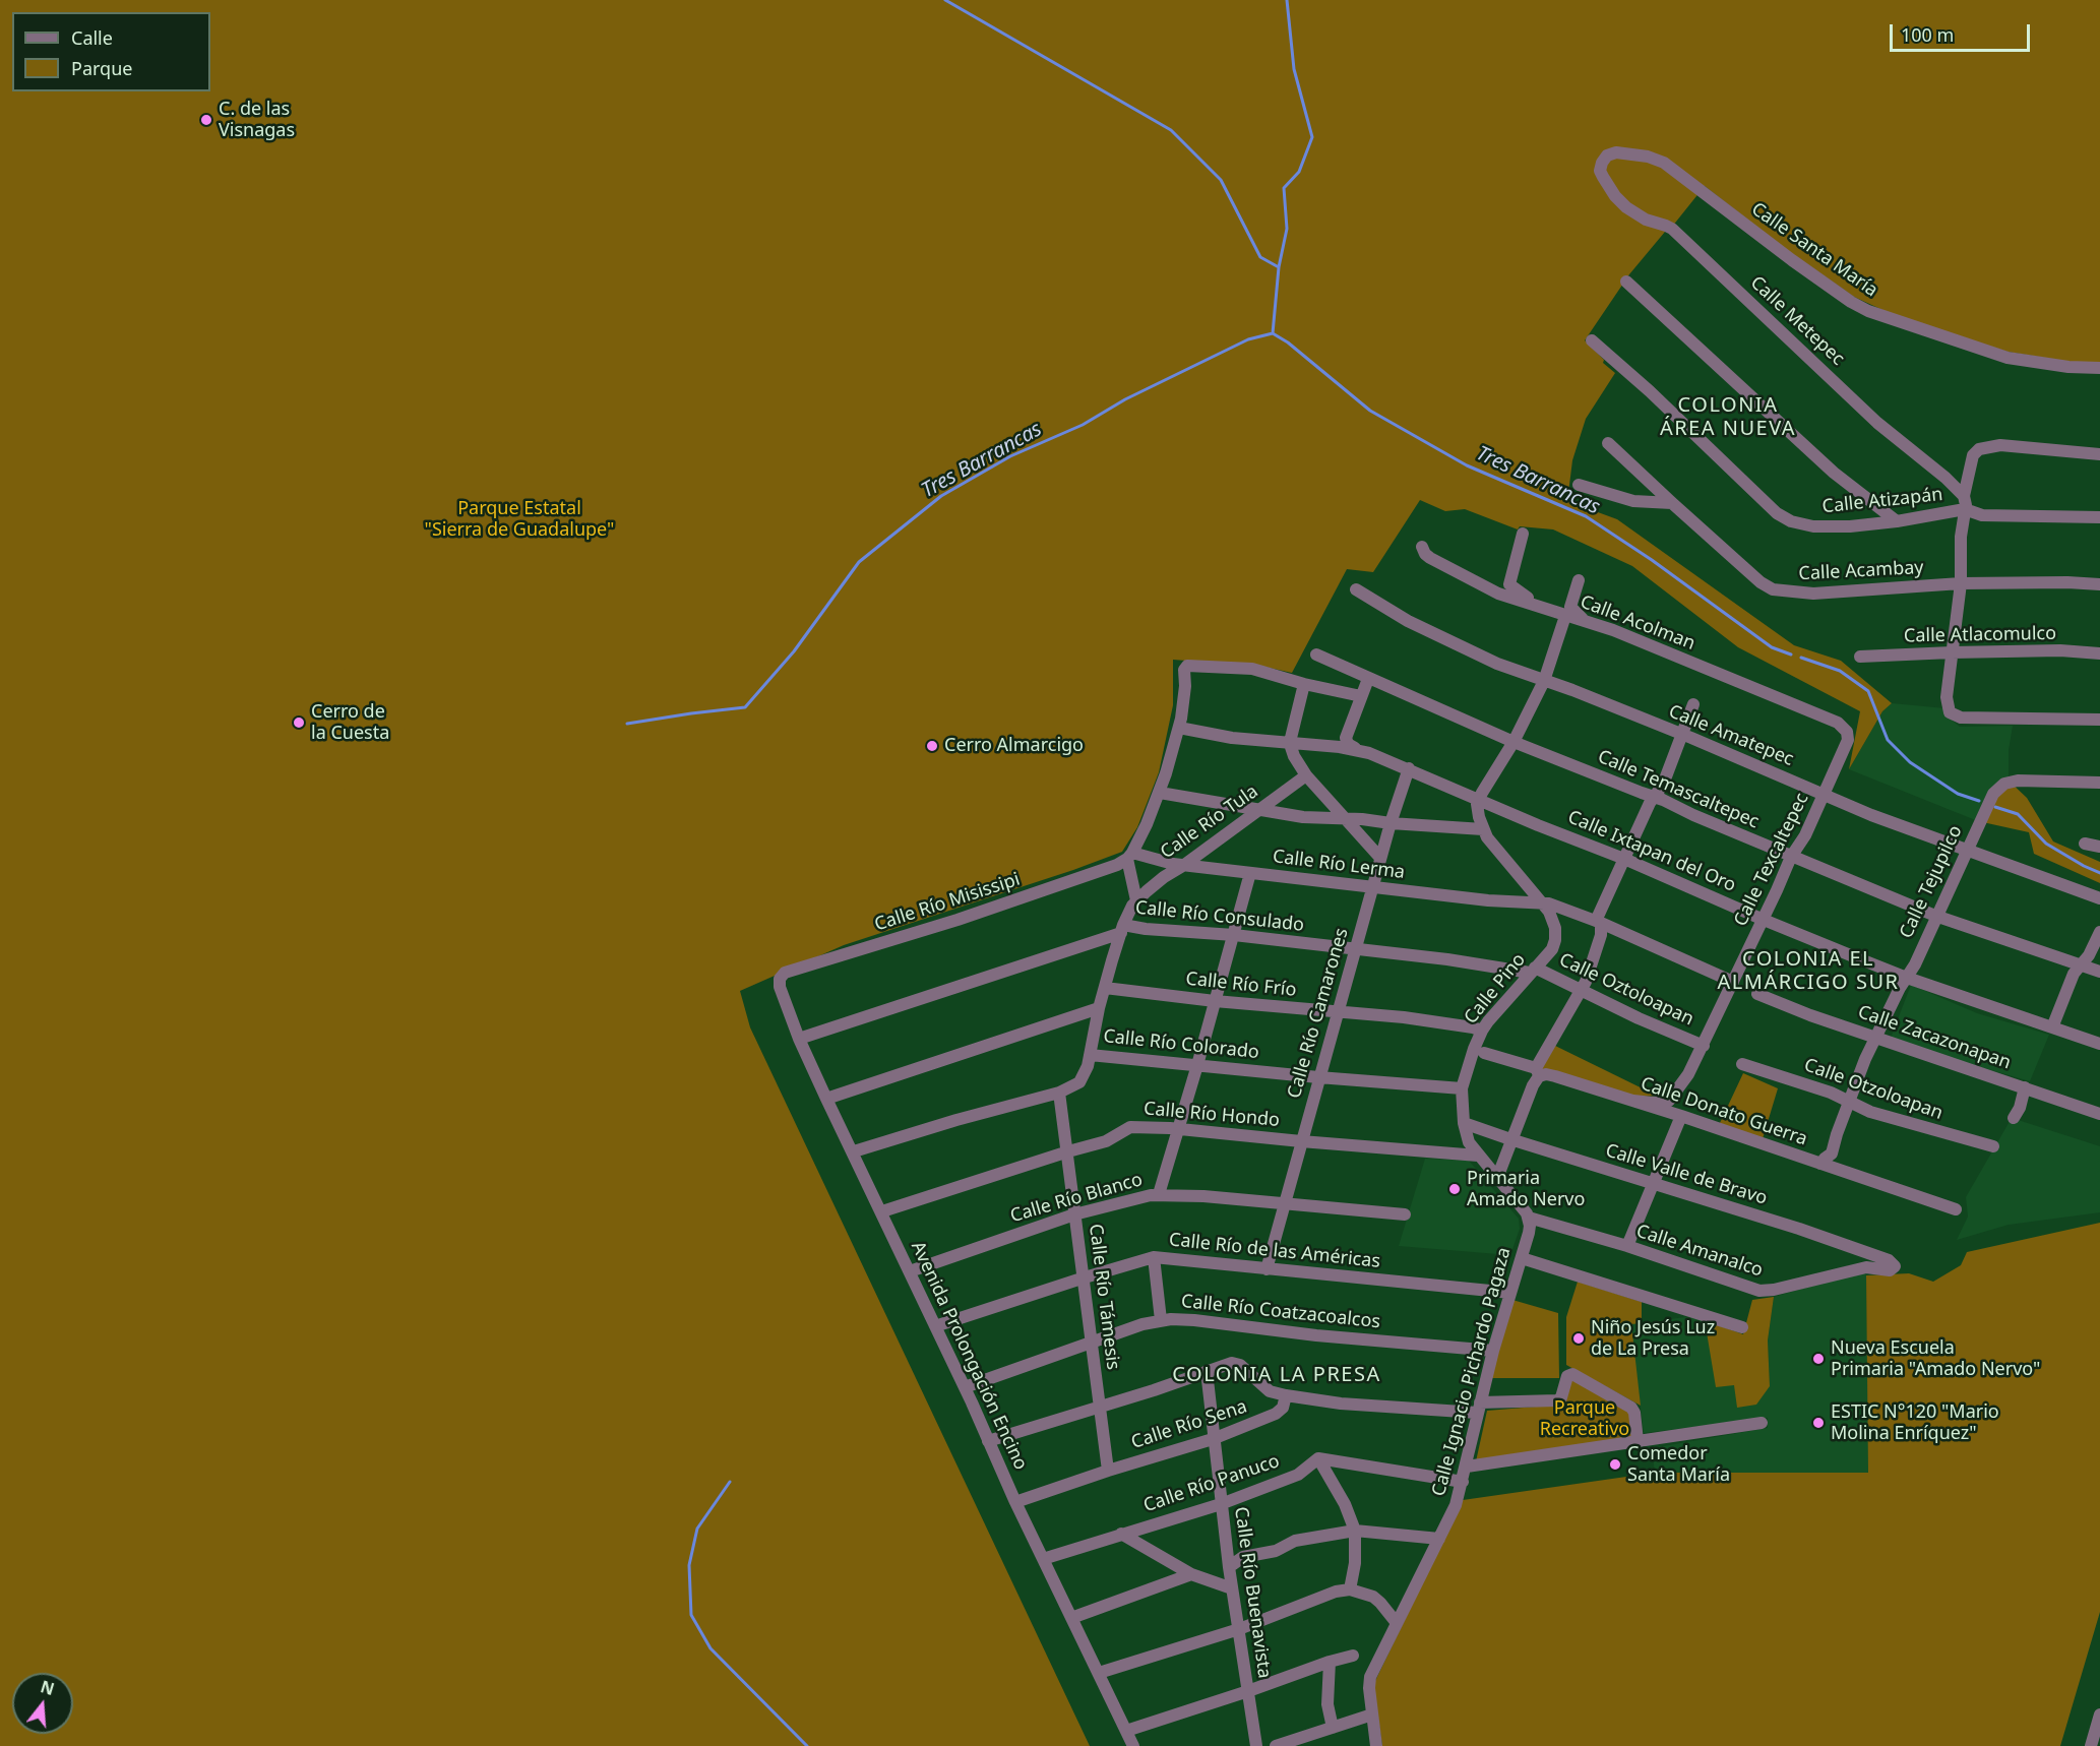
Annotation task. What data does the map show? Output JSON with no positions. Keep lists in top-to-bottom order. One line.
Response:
{"streets":{"street":["Calle Santa María","Calle Metepec","Calle Atizapán","Calle Acambay","Calle Acolman","Calle Atlacomulco","Calle Amatepec","Calle Temascaltepec","Calle Río Tula","Calle Ixtapan del Oro","Calle Texcaltepec","Calle Río Lerma","Calle Tejupilco","Calle Río Misissipi","Calle Río Consulado","Calle Río Frío","Calle Pino","Calle Oztoloapan","Calle Río Camarones","Calle Zacazonapan","Calle Río Colorado","Calle Otzoloapan","Calle Donato Guerra","Calle Río Hondo","Calle Valle de Bravo","Calle Río Blanco","Calle Río de las Américas","Calle Amanalco","Calle Río Támesis","Calle Río Coatzacoalcos","Avenida Prolongación Encino","Calle Ignacio Pichardo Pagaza","Calle Río Sena","Calle Río Panuco","Calle Río Buenavista"]},"crossings":[["Calle Santa María","Calle Metepec"],["Calle Acolman","Calle Texcaltepec"],["Calle Amatepec","Calle Texcaltepec"],["Calle Amatepec","Calle Tejupilco"],["Calle Temascaltepec","Calle Texcaltepec"],["Calle Temascaltepec","Calle Tejupilco"],["Calle Río Tula","Calle Río Lerma"],["Calle Ixtapan del Oro","Calle Texcaltepec"],["Calle Ixtapan del Oro","Calle Tejupilco"],["Calle Ixtapan del Oro","Calle Pino"],["Calle Ixtapan del Oro","Calle Río Camarones"],["Calle Texcaltepec","Calle Oztoloapan"],["Calle Texcaltepec","Calle Donato Guerra"],["Calle Río Lerma","Calle Río Misissipi"],["Calle Río Lerma","Calle Pino"],["Calle Río Lerma","Calle Río Camarones"],["Calle Tejupilco","Calle Zacazonapan"],["Calle Tejupilco","Calle Otzoloapan"],["Calle Tejupilco","Calle Donato Guerra"],["Calle Río Misissipi","Avenida Prolongación Encino"],["Calle Río Consulado","Calle Pino"],["Calle Río Consulado","Calle Oztoloapan"],["Calle Río Consulado","Calle Río Camarones"],["Calle Río Consulado","Avenida Prolongación Encino"],["Calle Río Frío","Calle Pino"],["Calle Río Frío","Calle Río Camarones"],["Calle Pino","Calle Oztoloapan"],["Calle Pino","Calle Río Colorado"],["Calle Pino","Calle Río Hondo"],["Calle Pino","Calle Valle de Bravo"],["Calle Pino","Calle Amanalco"],["Calle Pino","Calle Ignacio Pichardo Pagaza"],["Calle Río Camarones","Calle Río Colorado"],["Calle Río Camarones","Calle Río Hondo"],["Calle Río Camarones","Calle Río Blanco"],["Calle Río Camarones","Calle Río de las Américas"],["Calle Río Colorado","Calle Río Támesis"],["Calle Río Colorado","Avenida Prolongación Encino"],["Calle Río Hondo","Calle Río Támesis"],["Calle Río Hondo","Avenida Prolongación Encino"],["Calle Valle de Bravo","Calle Amanalco"],["Calle Río Blanco","Calle Río Támesis"],["Calle Río Blanco","Avenida Prolongación Encino"],["Calle Río de las Américas","Calle Río Támesis"],["Calle Río de las Américas","Avenida Prolongación Encino"],["Calle Río de las Américas","Calle Ignacio Pichardo Pagaza"],["Calle Amanalco","Calle Ignacio Pichardo Pagaza"],["Calle Río Támesis","Calle Río Coatzacoalcos"],["Calle Río Támesis","Calle Río Sena"],["Calle Río Coatzacoalcos","Avenida Prolongación Encino"],["Calle Río Coatzacoalcos","Calle Ignacio Pichardo Pagaza"],["Avenida Prolongación Encino","Calle Río Sena"],["Avenida Prolongación Encino","Calle Río Panuco"],["Calle Río Sena","Calle Río Buenavista"],["Calle Río Panuco","Calle Río Buenavista"]],"districts":["COLONIA ÁREA NUEVA","COLONIA EL ALMÁRCIGO SUR","COLONIA LA PRESA"],"water":["Tres Barrancas"],"parks":["Parque Estatal \"Sierra de Guadalupe\"","Parque Recreativo"],"places":["C. de las Visnagas","Cerro de la Cuesta","Cerro Almarcigo","Primaria Amado Nervo","Niño Jesús Luz de La Presa","Nueva Escuela Primaria \"Amado Nervo\"","ESTIC N°120 \"Mario Molina Enríquez\"","Comedor Santa María"],"legend":["Calle","Parque"],"scale_bar":"100 m","north":"top"}
